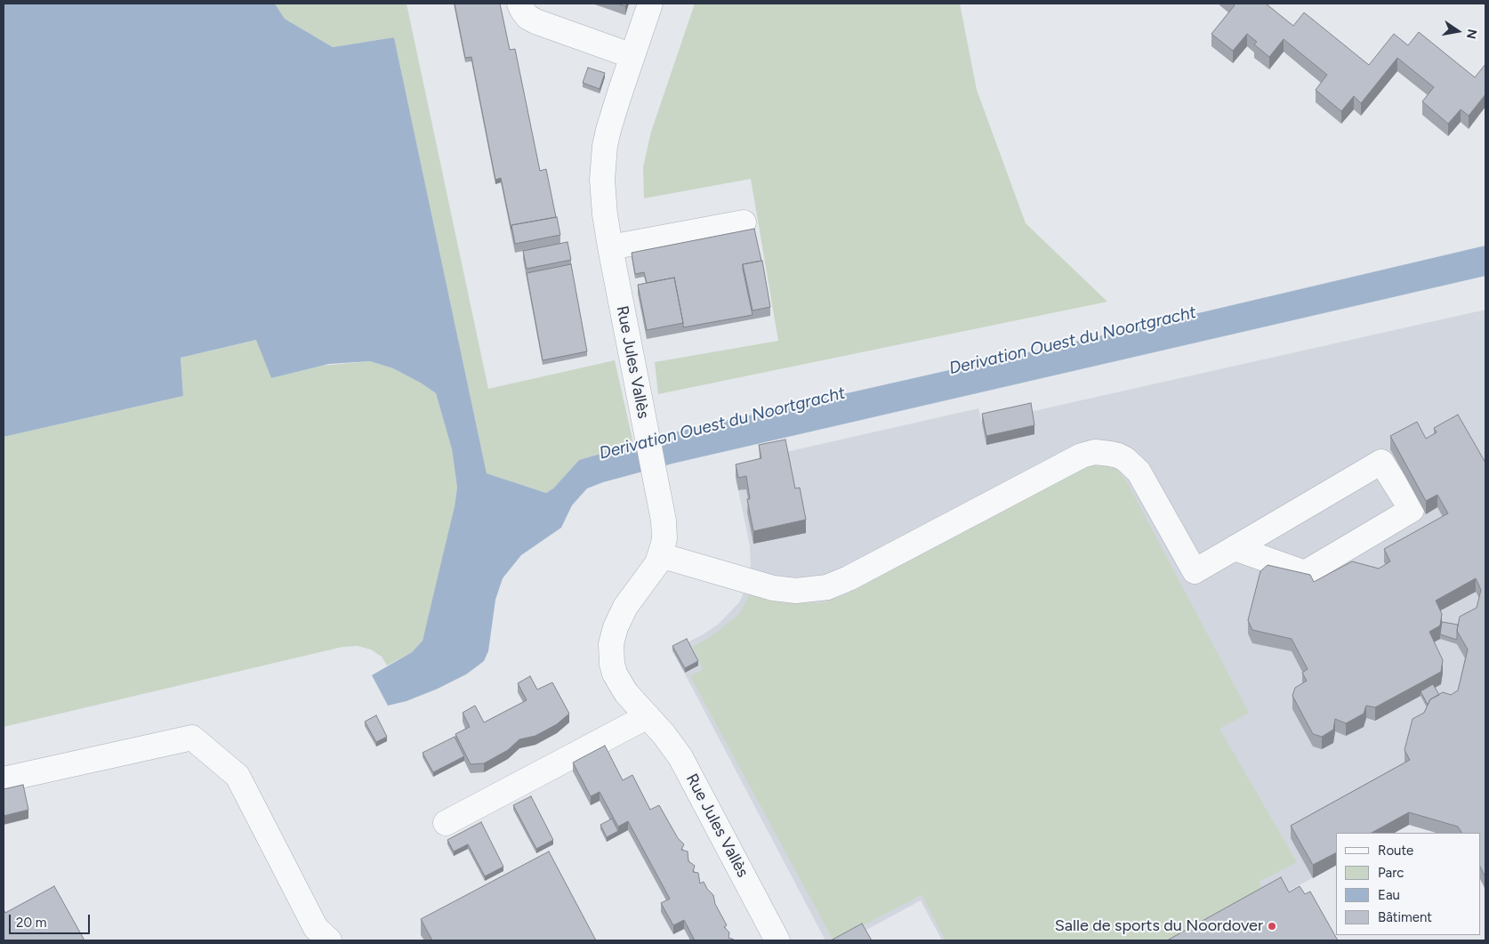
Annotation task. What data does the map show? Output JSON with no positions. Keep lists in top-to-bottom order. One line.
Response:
{"streets":{"street":["Rue Jules Vallès"]},"water":["Derivation Ouest du Noortgracht"],"places":["Salle de sports du Noordover"],"legend":["Route","Parc","Eau","Bâtiment"],"scale_bar":"20 m","north":"right"}
